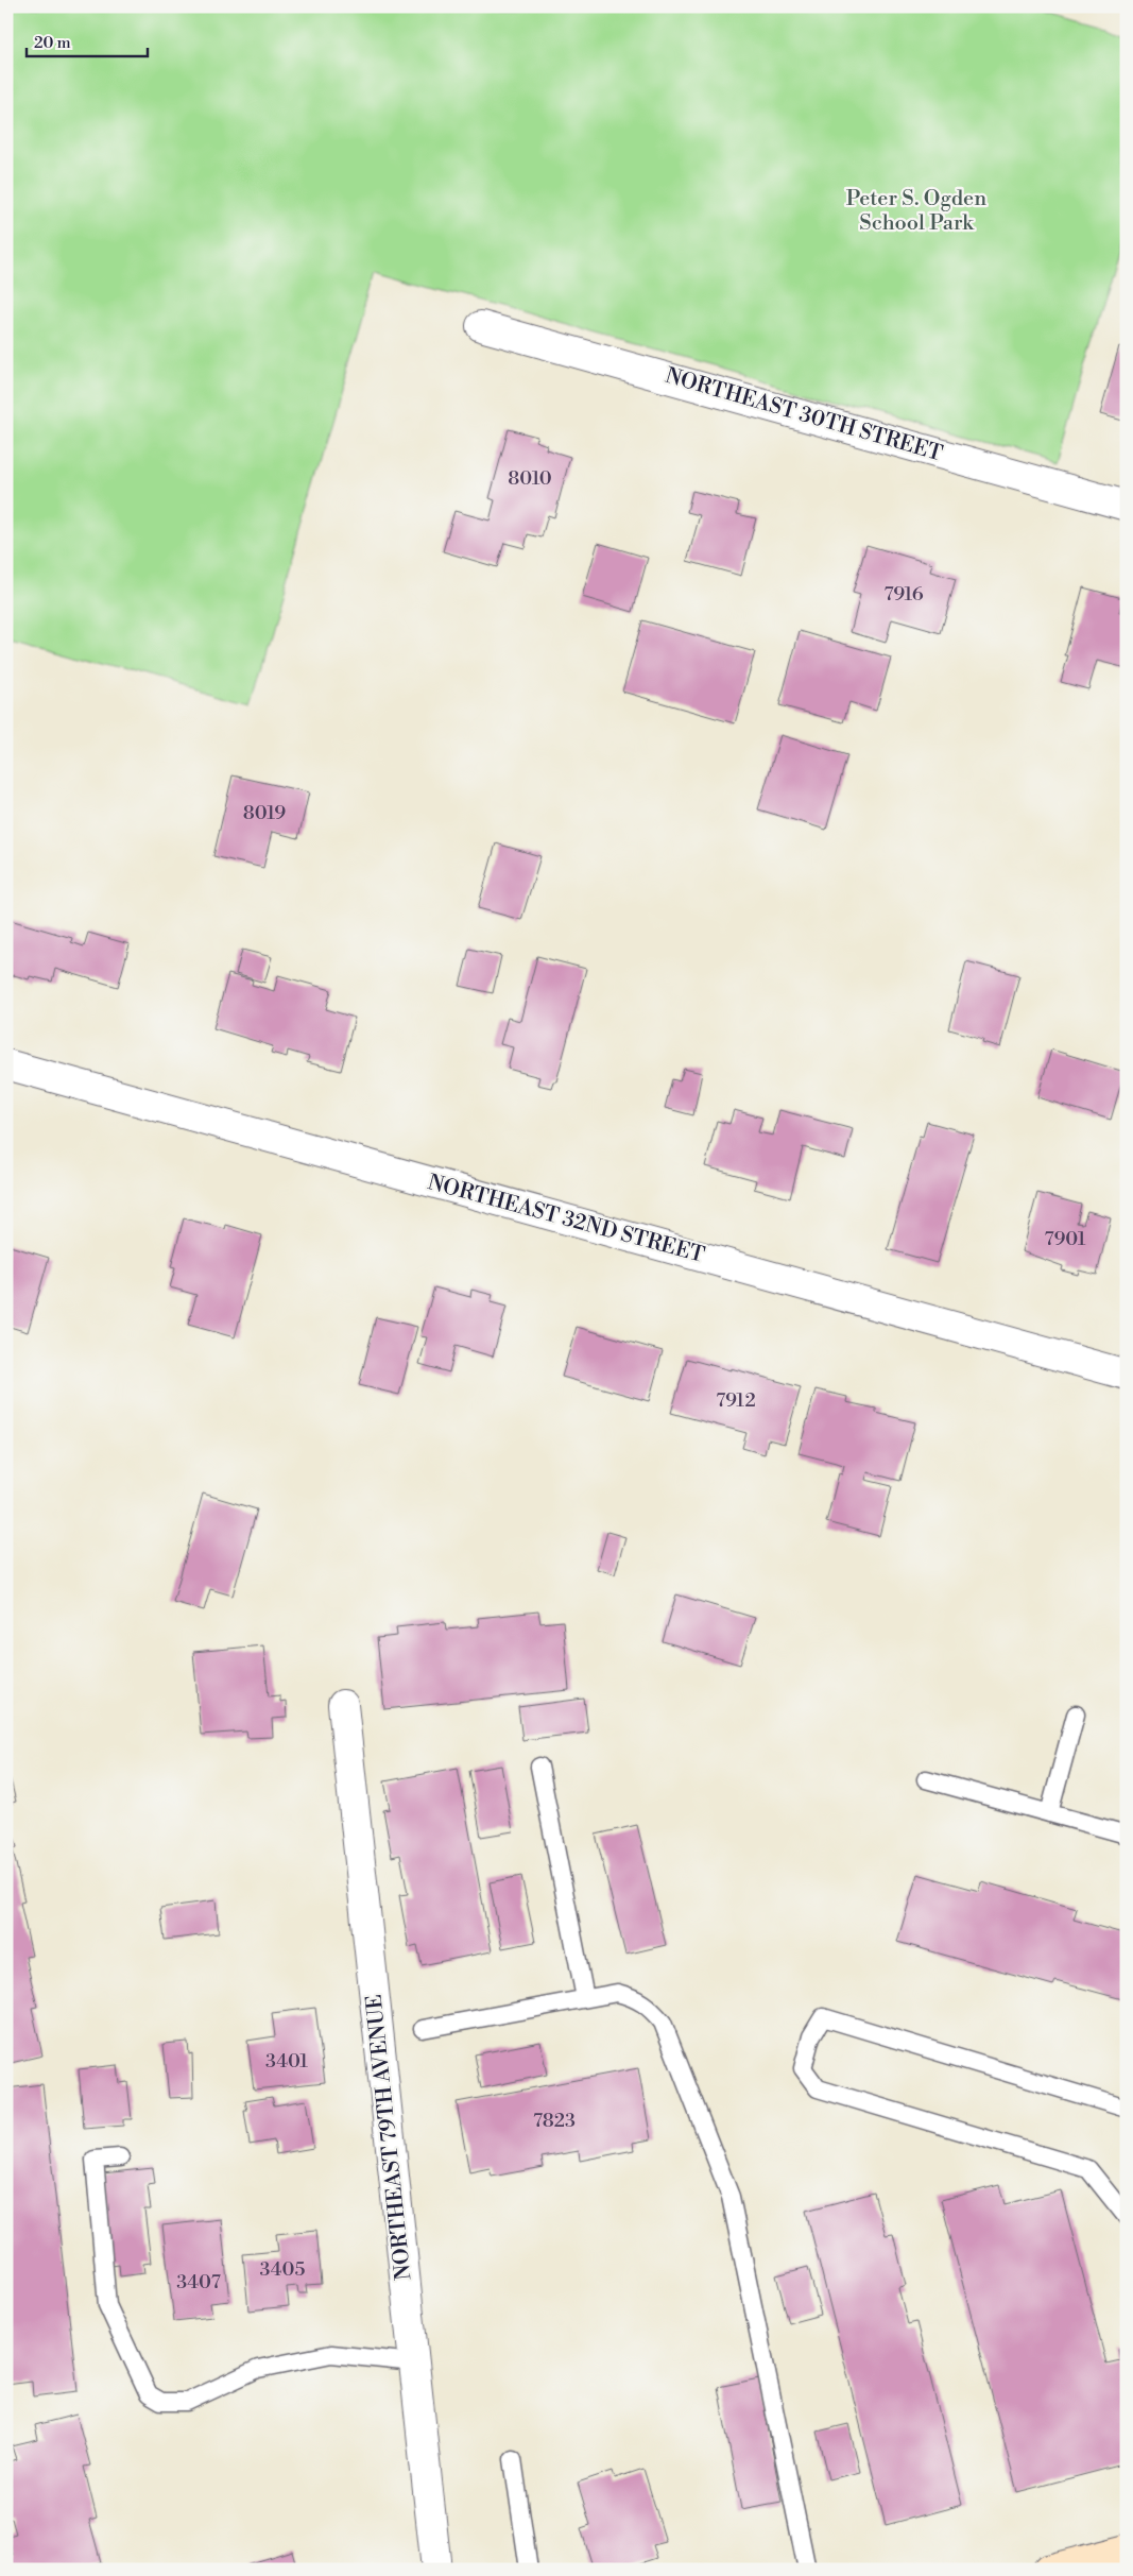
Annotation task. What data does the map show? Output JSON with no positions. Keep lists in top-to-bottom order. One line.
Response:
{"streets":{"street":["NORTHEAST 30TH STREET","NORTHEAST 32ND STREET","NORTHEAST 79TH AVENUE"]},"parks":["Peter S. Ogden School Park"],"house_numbers":["8010","7916","8019","7901","7912","3401","7823","3405","3407"],"scale_bar":"20 m"}
